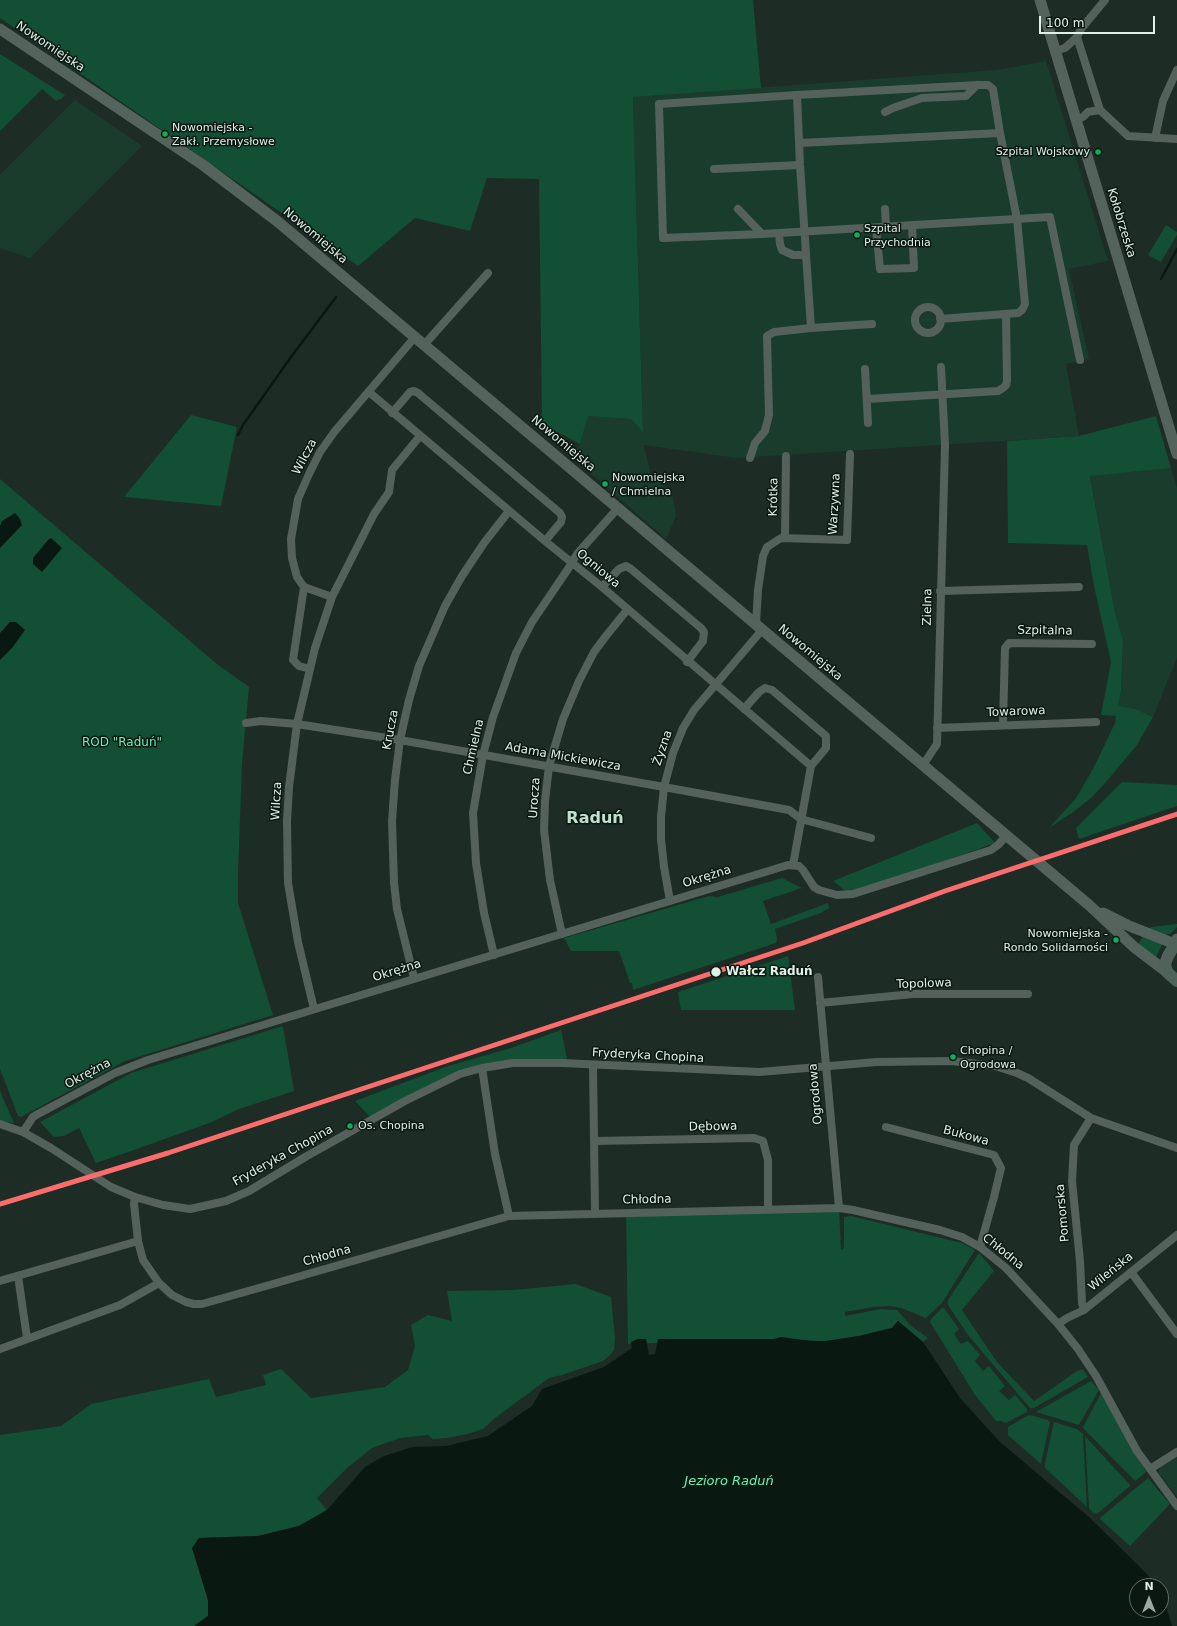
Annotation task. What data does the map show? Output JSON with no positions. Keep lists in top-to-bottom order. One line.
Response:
{"streets":{"street":["Nowomiejska","Kołobrzeska","Wilcza","Krótka","Warzywna","Ogniowa","Zielna","Szpitalna","Towarowa","Krucza","Chmielna","Żyzna","Adama Mickiewicza","Urocza","Okrężna","Topolowa","Fryderyka Chopina","Ogrodowa","Dębowa","Bukowa","Chłodna","Pomorska","Wileńska"]},"crossings":[["Nowomiejska","Wilcza"],["Nowomiejska","Warzywna"],["Nowomiejska","Zielna"],["Nowomiejska","Chmielna"],["Nowomiejska","Żyzna"],["Wilcza","Ogniowa"],["Wilcza","Adama Mickiewicza"],["Wilcza","Okrężna"],["Krótka","Warzywna"],["Warzywna","Żyzna"],["Ogniowa","Krucza"],["Ogniowa","Chmielna"],["Ogniowa","Żyzna"],["Ogniowa","Urocza"],["Zielna","Towarowa"],["Szpitalna","Towarowa"],["Krucza","Adama Mickiewicza"],["Krucza","Okrężna"],["Chmielna","Adama Mickiewicza"],["Chmielna","Okrężna"],["Żyzna","Adama Mickiewicza"],["Żyzna","Okrężna"],["Adama Mickiewicza","Urocza"],["Urocza","Okrężna"],["Okrężna","Fryderyka Chopina"],["Topolowa","Ogrodowa"],["Fryderyka Chopina","Ogrodowa"],["Fryderyka Chopina","Chłodna"],["Fryderyka Chopina","Pomorska"],["Ogrodowa","Chłodna"],["Dębowa","Chłodna"],["Bukowa","Chłodna"],["Chłodna","Wileńska"],["Pomorska","Wileńska"]],"districts":["Raduń"],"water":["Jezioro Raduń"],"parks":["ROD \"Raduń\""],"places":["Nowomiejska - Zakł. Przemysłowe","Szpital Wojskowy","Szpital Przychodnia","Nowomiejska / Chmielna","Nowomiejska - Rondo Solidarności","Wałcz Raduń","Chopina / Ogrodowa","Os. Chopina"],"scale_bar":"100 m","north":"top"}
